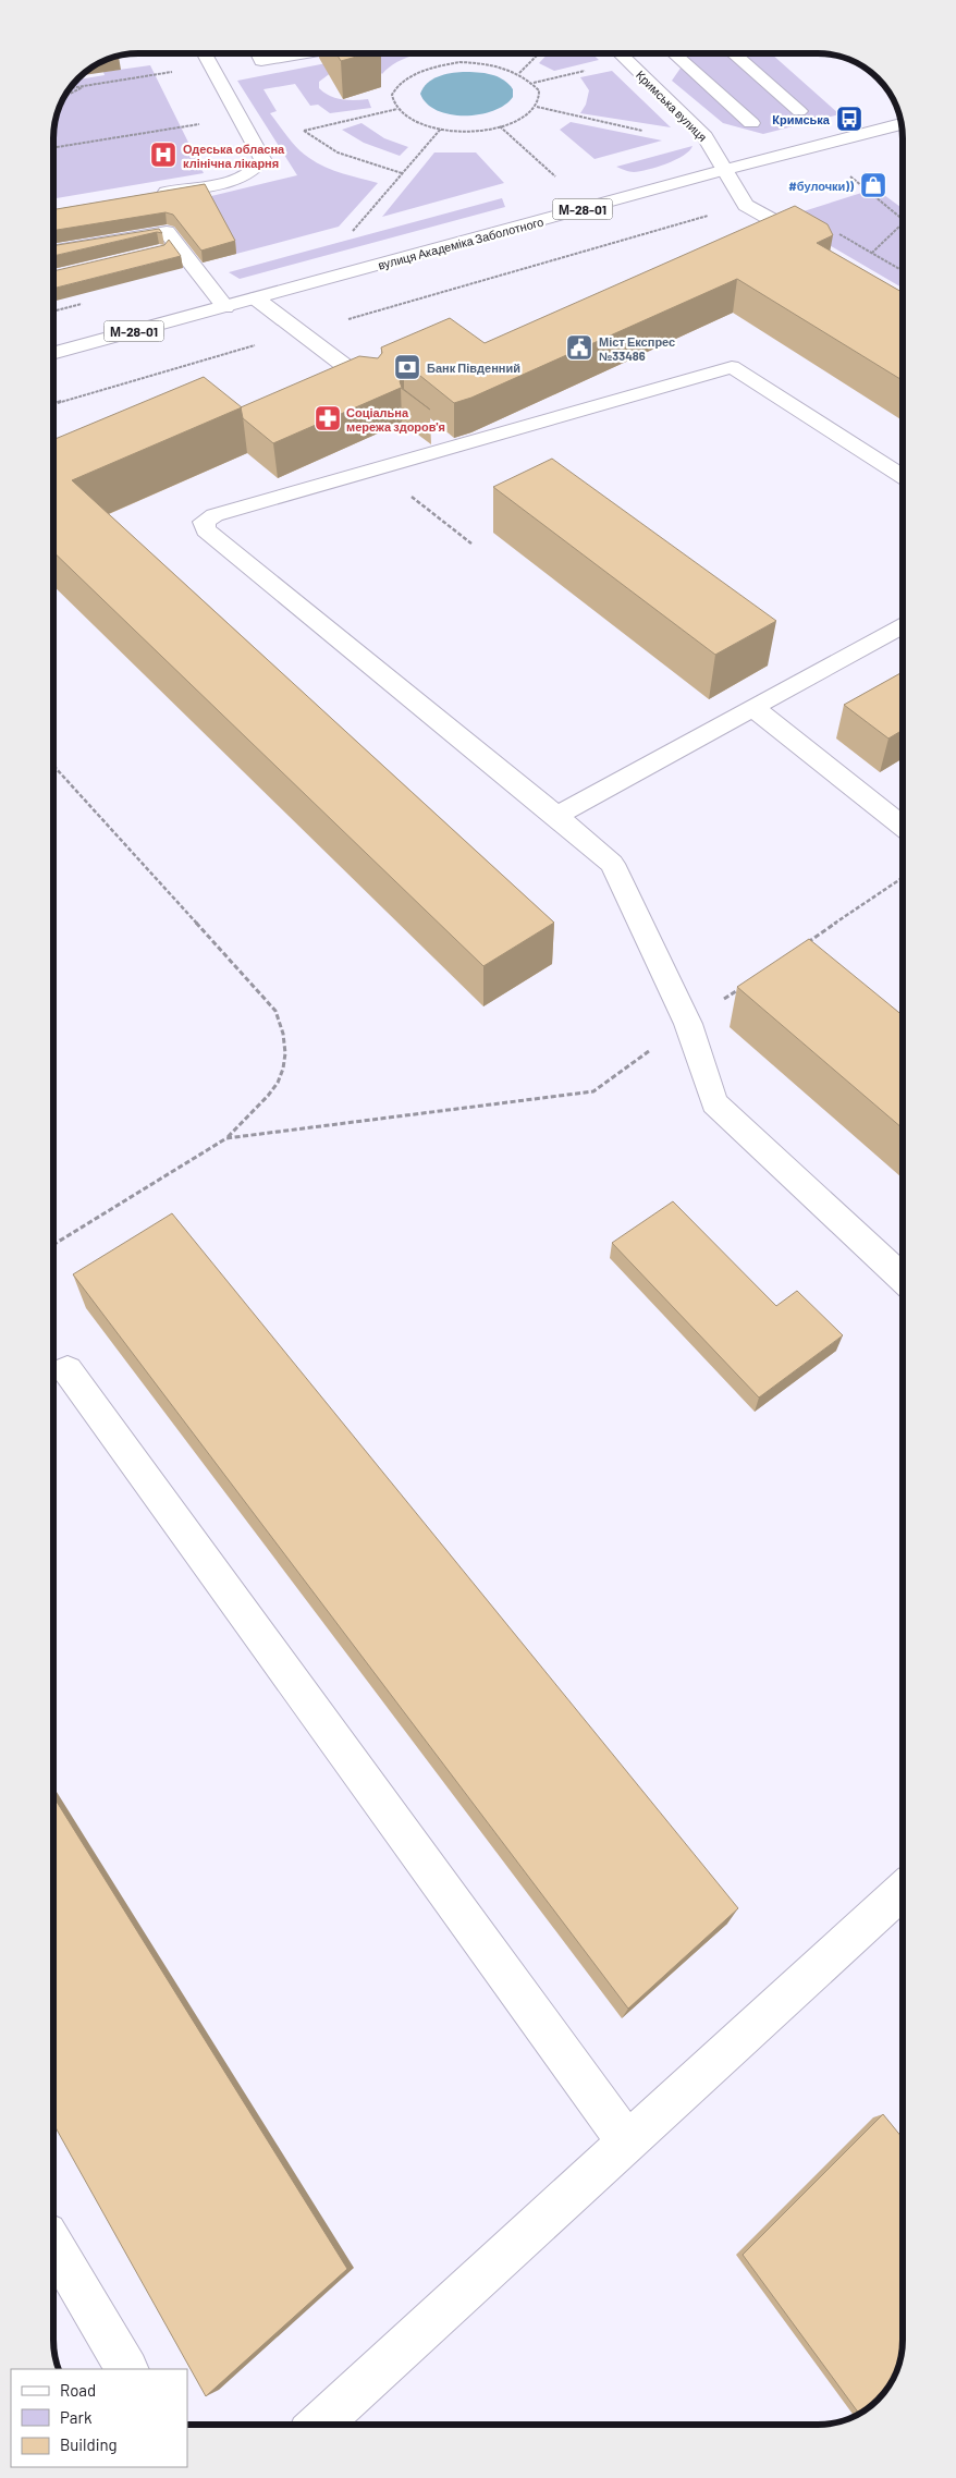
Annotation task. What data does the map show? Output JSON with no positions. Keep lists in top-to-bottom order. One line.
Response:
{"streets":{"main road":["Кримська вулиця","М-28-01","вулиця Академіка Заболотного"]},"crossings":[["Кримська вулиця","вулиця Академіка Заболотного"]],"places":{"bus stop":["Кримська"],"hospital":["Одеська обласна клінічна лікарня"],"shop":["#булочки))"],"public building":["Міст Експрес №33486"],"bank":["Банк Південний"],"pharmacy":["Соціальна мережа здоров'я"]},"legend":["Road","Park","Building"]}
